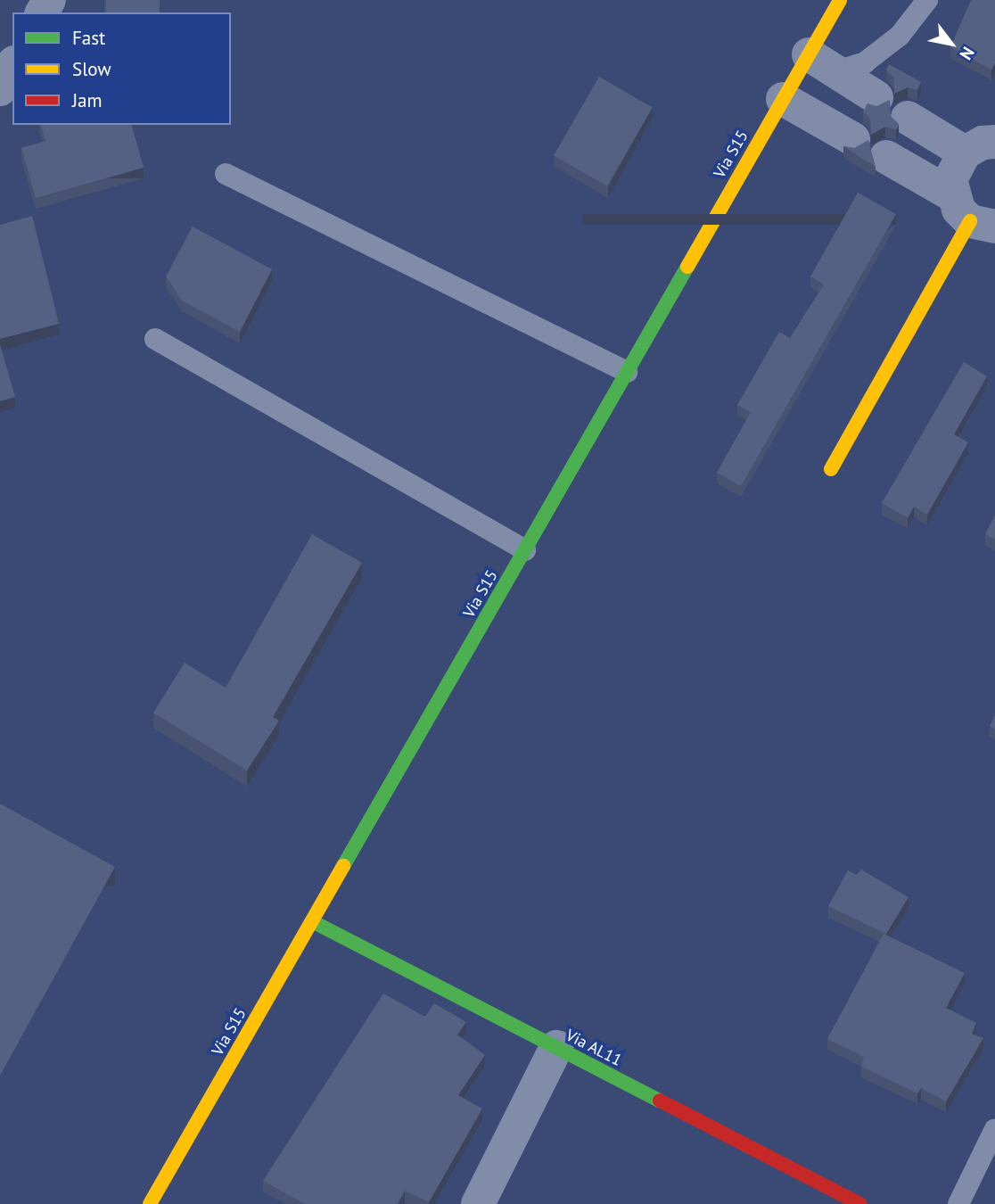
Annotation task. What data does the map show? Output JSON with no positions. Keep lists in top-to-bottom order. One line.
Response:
{"streets":{"street":["Via S15","Via AL11"]},"crossings":[["Via S15","Via AL11"]],"legend":["Fast","Slow","Jam"],"north":"bottom right"}
